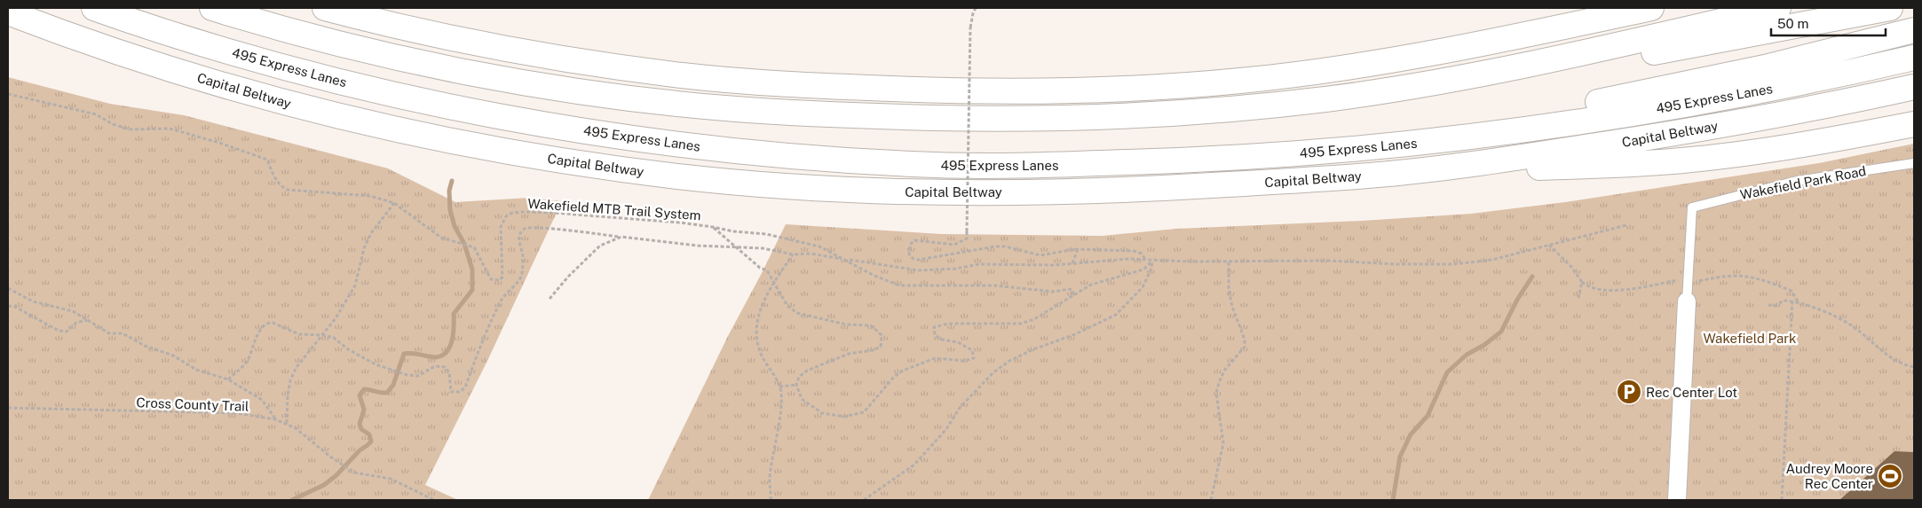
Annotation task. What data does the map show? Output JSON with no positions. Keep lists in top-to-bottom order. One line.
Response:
{"streets":{"highway":["495 Express Lanes","Capital Beltway"],"lane":["Wakefield Park Road"],"path":["Wakefield MTB Trail System","Cross County Trail"]},"parks":["Wakefield Park"],"places":{"parking":["Rec Center Lot"],"sports":["Audrey Moore Rec Center"]},"scale_bar":"50 m"}
